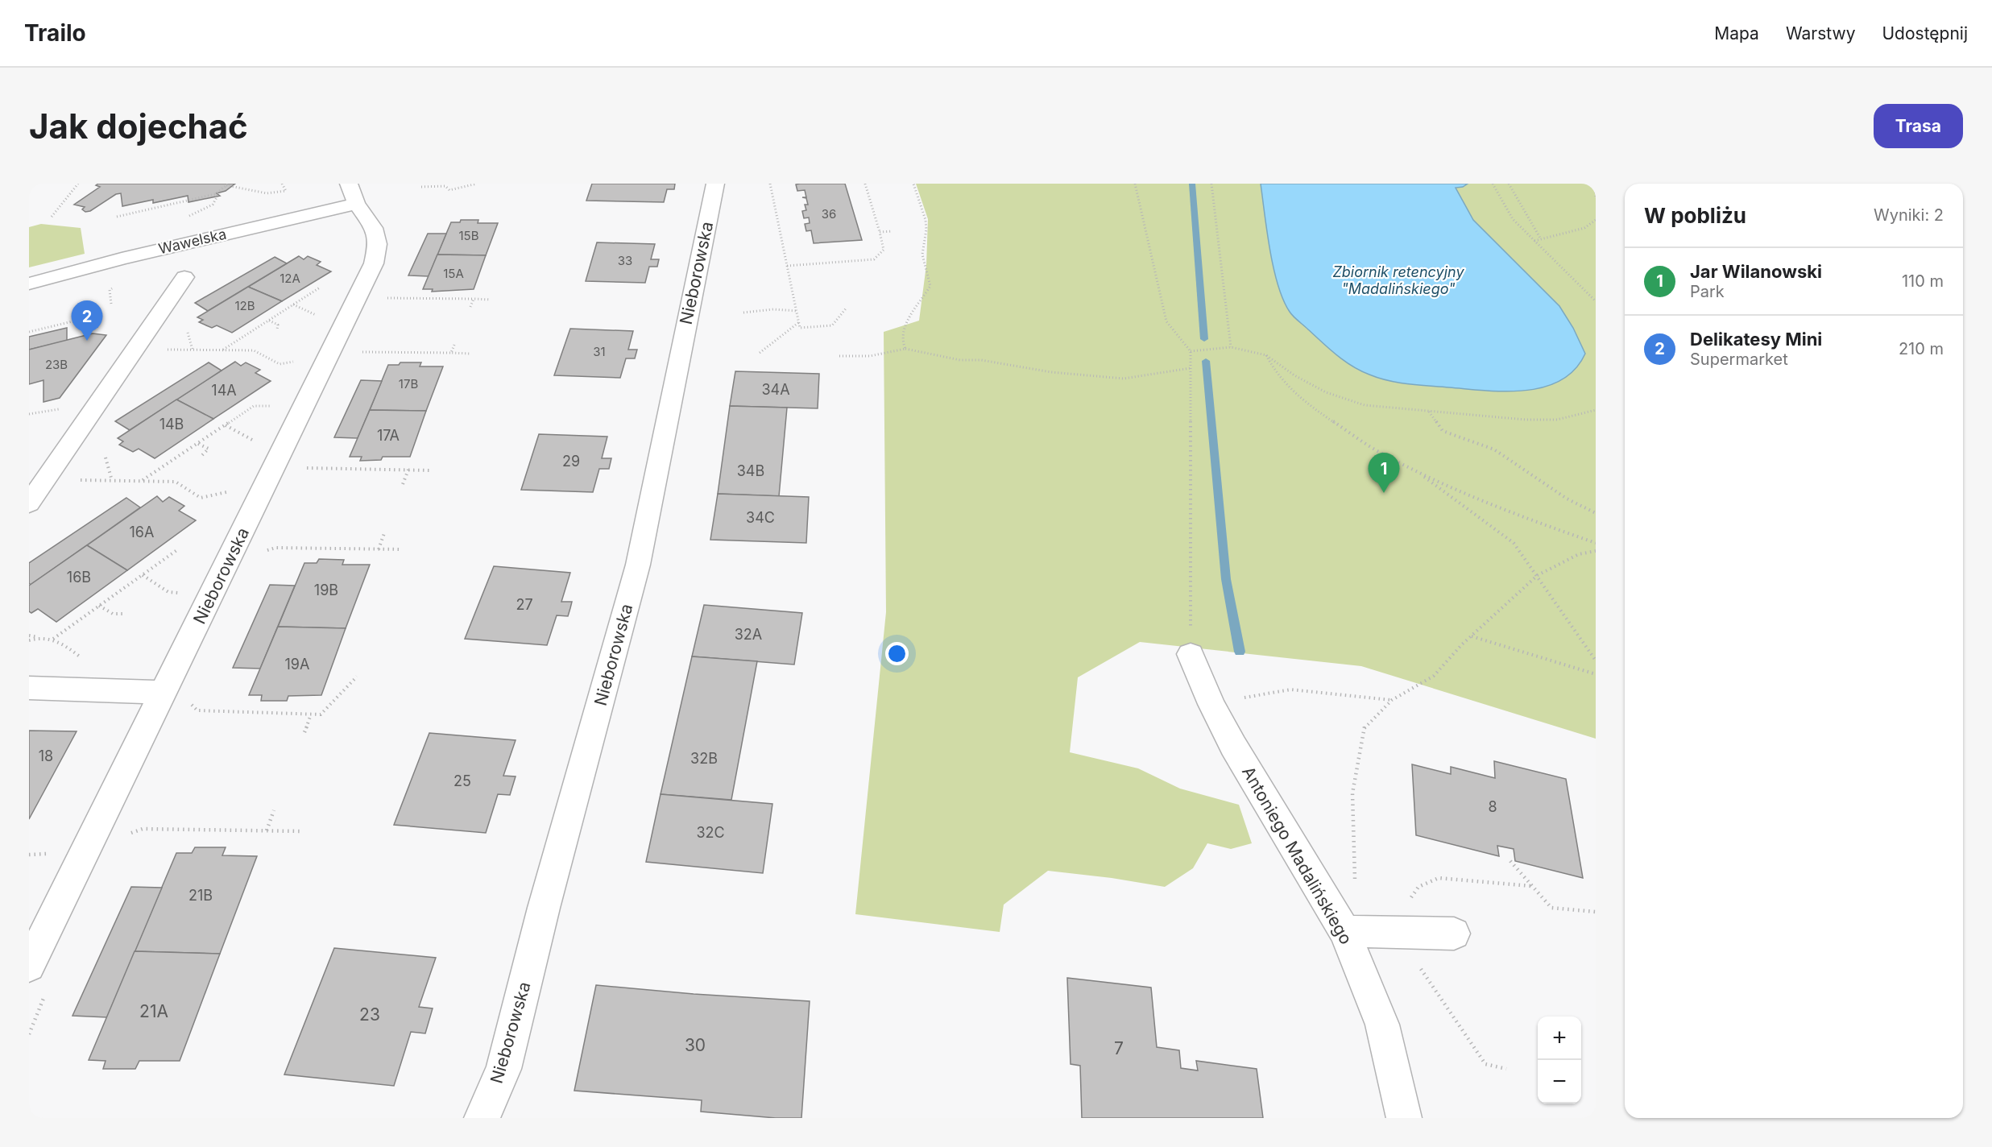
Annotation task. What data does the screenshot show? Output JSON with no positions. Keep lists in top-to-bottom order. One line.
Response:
{"streets":{"street":["Wawelska","Nieborowska","Antoniego Madalińskiego"]},"crossings":[["Wawelska","Nieborowska"]],"water":["Zbiornik retencyjny \"Madalińskiego\""],"house_numbers":["36","15B","33","15A","12A","12B","31","23B","17B","34A","14A","14B","17A","29","34B","34C","16A","16B","19B","27","32A","19A","18","32B","25","8","32C","21B","21A","23","30","7"],"page":{"header":"Trailo","nav":["Mapa","Warstwy","Udostępnij"],"buttons":"Trasa","title":"Jak dojechać","heading":["W pobliżu","Wyniki: 2"],"list":[{"mark":"1","name":"Jar Wilanowski","note":"Park","value":"110 m"},{"mark":"2","name":"Delikatesy Mini","note":"Supermarket","value":"210 m"}],"pins":["2","1"],"map_buttons":["+","−"]}}
